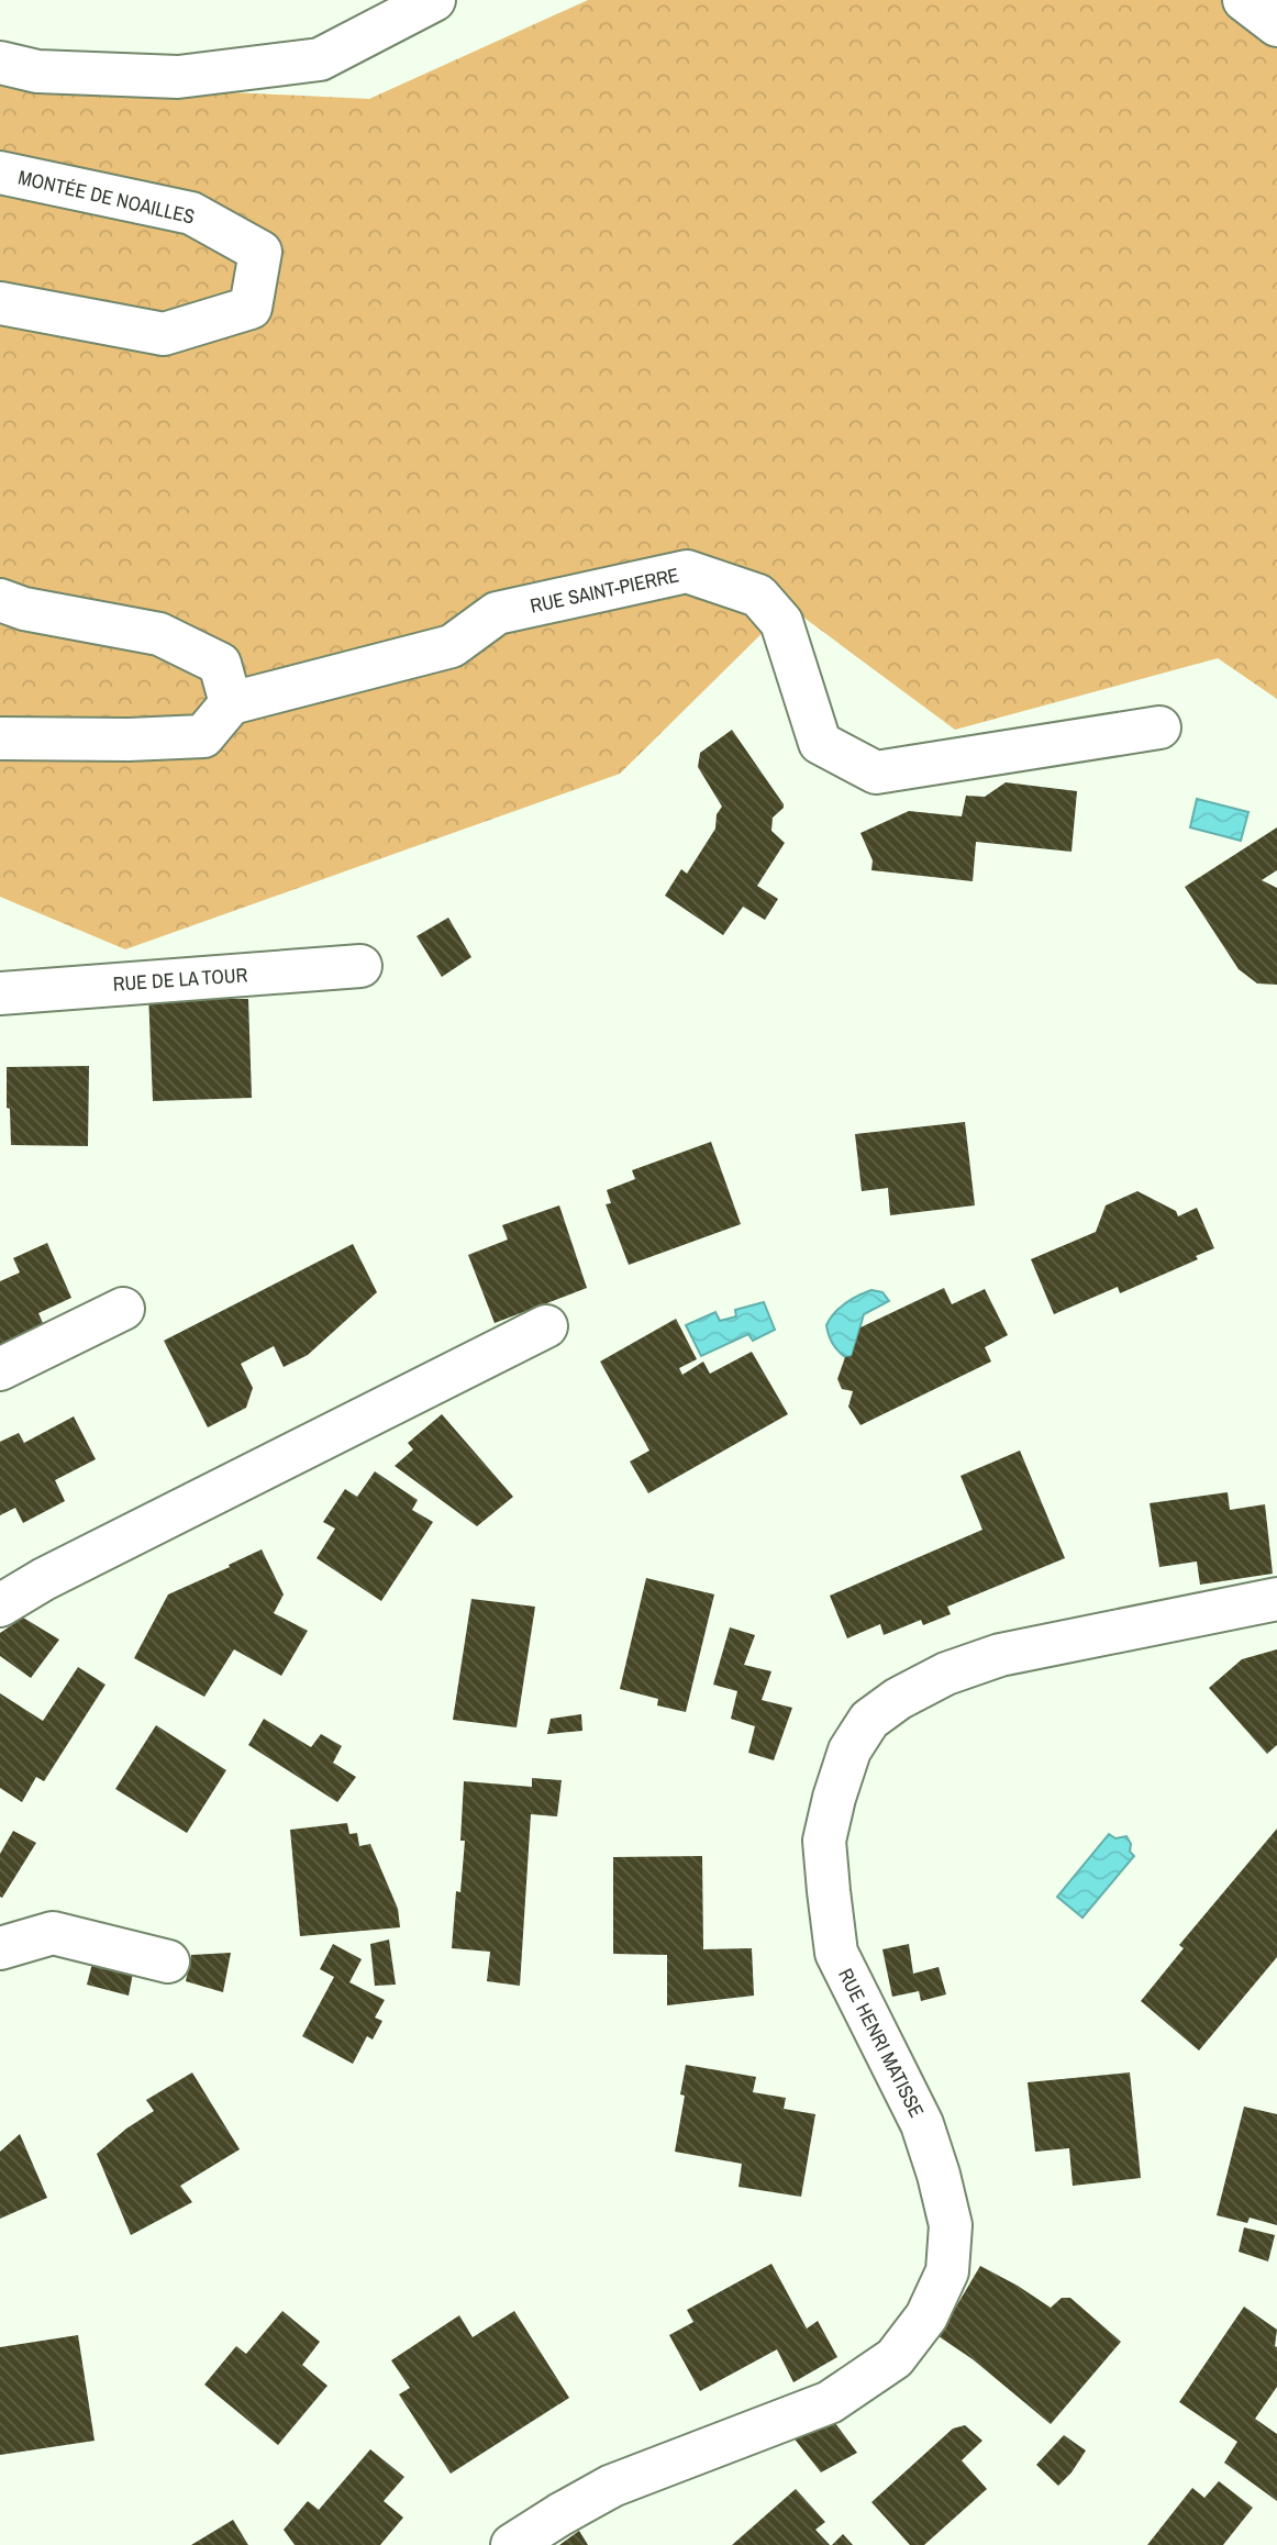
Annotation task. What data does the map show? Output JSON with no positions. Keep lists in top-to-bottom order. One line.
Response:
{"streets":{"street":["MONTÉE DE NOAILLES","RUE SAINT-PIERRE","RUE DE LA TOUR","RUE HENRI MATISSE"]}}
